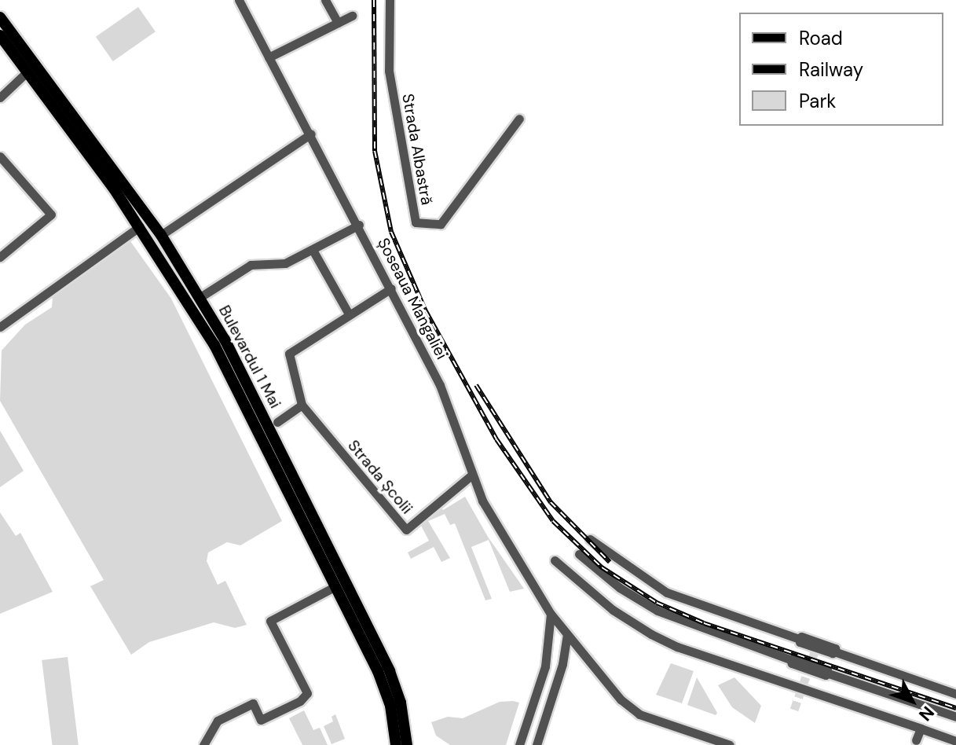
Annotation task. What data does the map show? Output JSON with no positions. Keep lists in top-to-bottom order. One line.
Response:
{"streets":{"main road":["Bulevardul 1 Mai"],"street":["Strada Albastră","Șoseaua Mangaliei","Strada Școlii"]},"crossings":[["Șoseaua Mangaliei","Strada Școlii"]],"legend":["Road","Railway","Park"],"north":"bottom right"}
